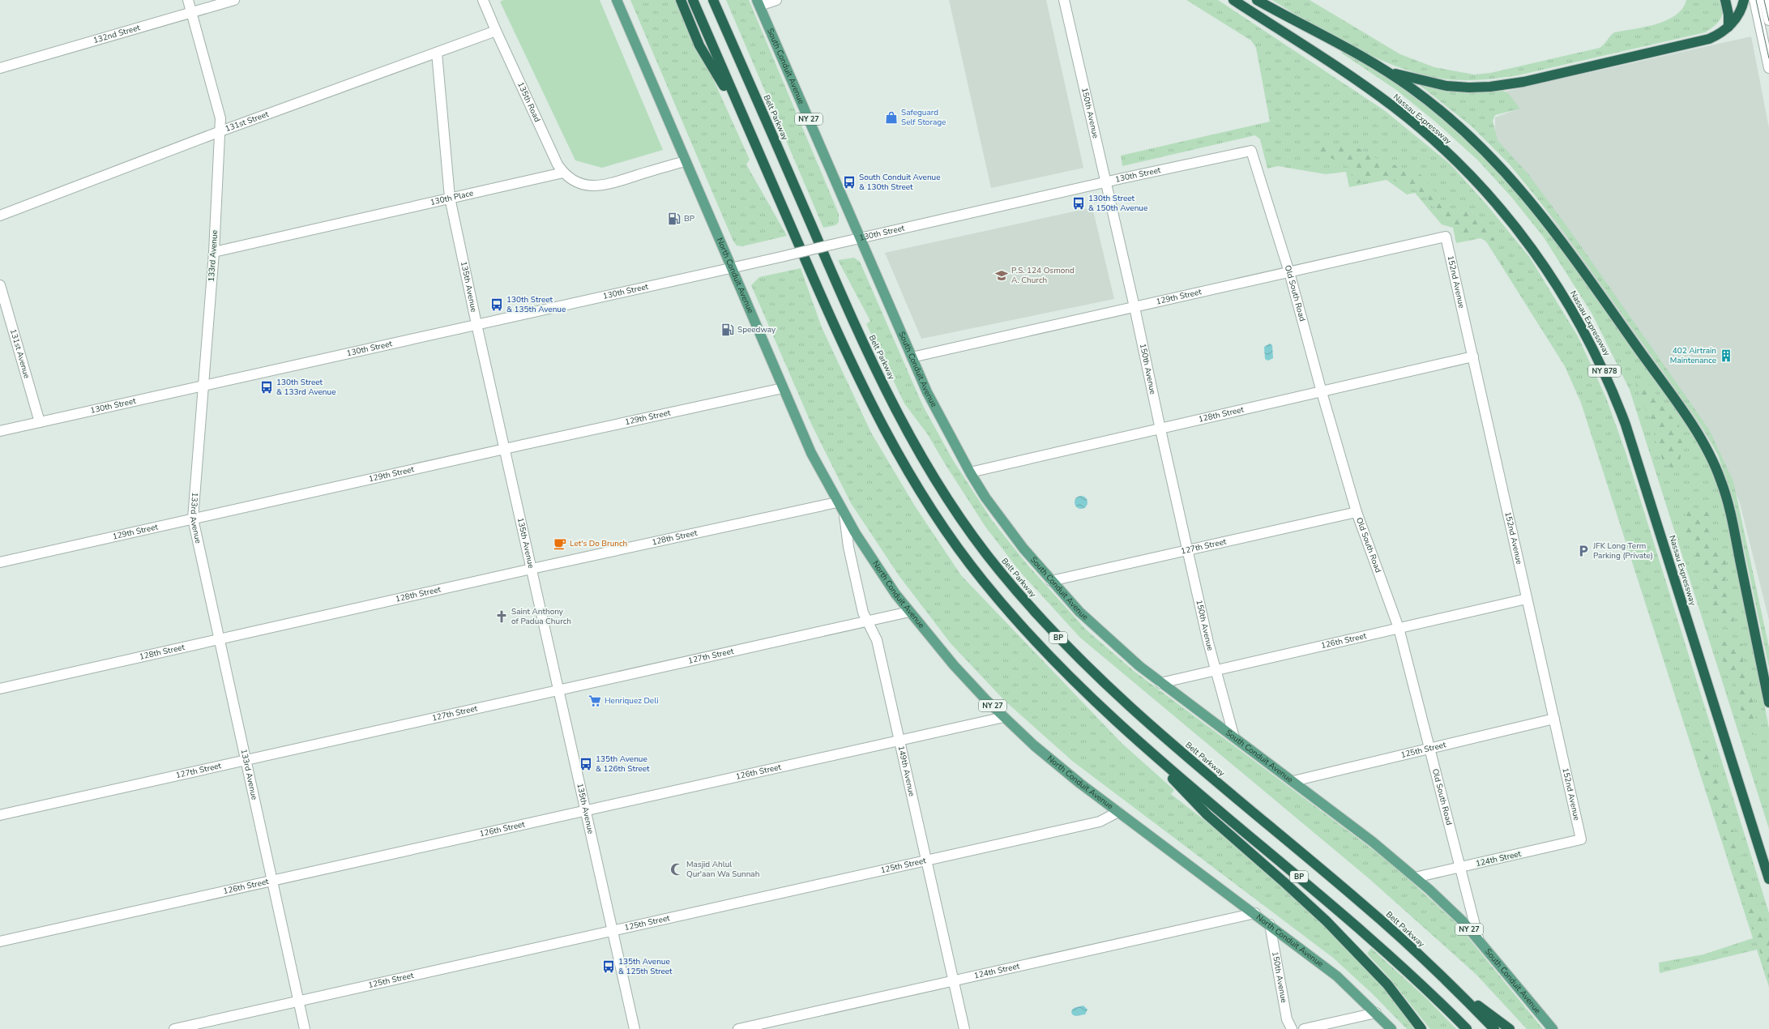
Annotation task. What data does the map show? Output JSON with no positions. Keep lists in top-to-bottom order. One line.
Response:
{"streets":{"highway":["Belt Parkway","Nassau Expressway","NY 878","BP"],"main road":["South Conduit Avenue","NY 27","North Conduit Avenue"],"street":["132nd Street","135th Road","150th Avenue","131st Street","130th Street","130th Place","133rd Avenue","152nd Avenue","135th Avenue","Old South Road","129th Street","131st Avenue","128th Street","127th Street","126th Street","125th Street","149th Avenue","124th Street"]},"crossings":[["132nd Street","133rd Avenue"],["South Conduit Avenue","150th Avenue"],["South Conduit Avenue","130th Street"],["South Conduit Avenue","Old South Road"],["South Conduit Avenue","129th Street"],["South Conduit Avenue","128th Street"],["South Conduit Avenue","127th Street"],["South Conduit Avenue","126th Street"],["South Conduit Avenue","125th Street"],["South Conduit Avenue","124th Street"],["135th Road","131st Street"],["135th Road","130th Place"],["150th Avenue","130th Street"],["150th Avenue","North Conduit Avenue"],["150th Avenue","129th Street"],["150th Avenue","128th Street"],["150th Avenue","127th Street"],["150th Avenue","126th Street"],["131st Street","133rd Avenue"],["131st Street","135th Avenue"],["130th Street","133rd Avenue"],["130th Street","North Conduit Avenue"],["130th Street","135th Avenue"],["130th Street","Old South Road"],["130th Street","131st Avenue"],["130th Place","133rd Avenue"],["130th Place","135th Avenue"],["133rd Avenue","129th Street"],["133rd Avenue","128th Street"],["133rd Avenue","127th Street"],["133rd Avenue","126th Street"],["133rd Avenue","125th Street"],["North Conduit Avenue","129th Street"],["North Conduit Avenue","128th Street"],["North Conduit Avenue","127th Street"],["North Conduit Avenue","126th Street"],["North Conduit Avenue","125th Street"],["North Conduit Avenue","149th Avenue"],["North Conduit Avenue","124th Street"],["152nd Avenue","129th Street"],["152nd Avenue","128th Street"],["152nd Avenue","126th Street"],["152nd Avenue","125th Street"],["152nd Avenue","124th Street"],["135th Avenue","129th Street"],["135th Avenue","128th Street"],["135th Avenue","127th Street"],["135th Avenue","126th Street"],["135th Avenue","125th Street"],["Old South Road","129th Street"],["Old South Road","128th Street"],["Old South Road","127th Street"],["Old South Road","126th Street"],["Old South Road","125th Street"],["Old South Road","124th Street"],["127th Street","149th Avenue"],["126th Street","149th Avenue"],["125th Street","149th Avenue"],["149th Avenue","124th Street"]],"places":{"shop":["Safeguard Self Storage"],"bus stop":["South Conduit Avenue & 130th Street","130th Street & 150th Avenue","130th Street & 135th Avenue","130th Street & 133rd Avenue","135th Avenue & 126th Street","135th Avenue & 125th Street"],"fuel station":["BP","Speedway"],"school or university":["P.S. 124 Osmond A. Church"],"building":["402 Airtrain Maintenance"],"cafe":["Let's Do Brunch"],"parking":["JFK Long Term Parking (Private)"],"church":["Saint Anthony of Padua Church"],"supermarket":["Henriquez Deli"],"mosque":["Masjid Ahlul Qur'aan Wa Sunnah"]}}
